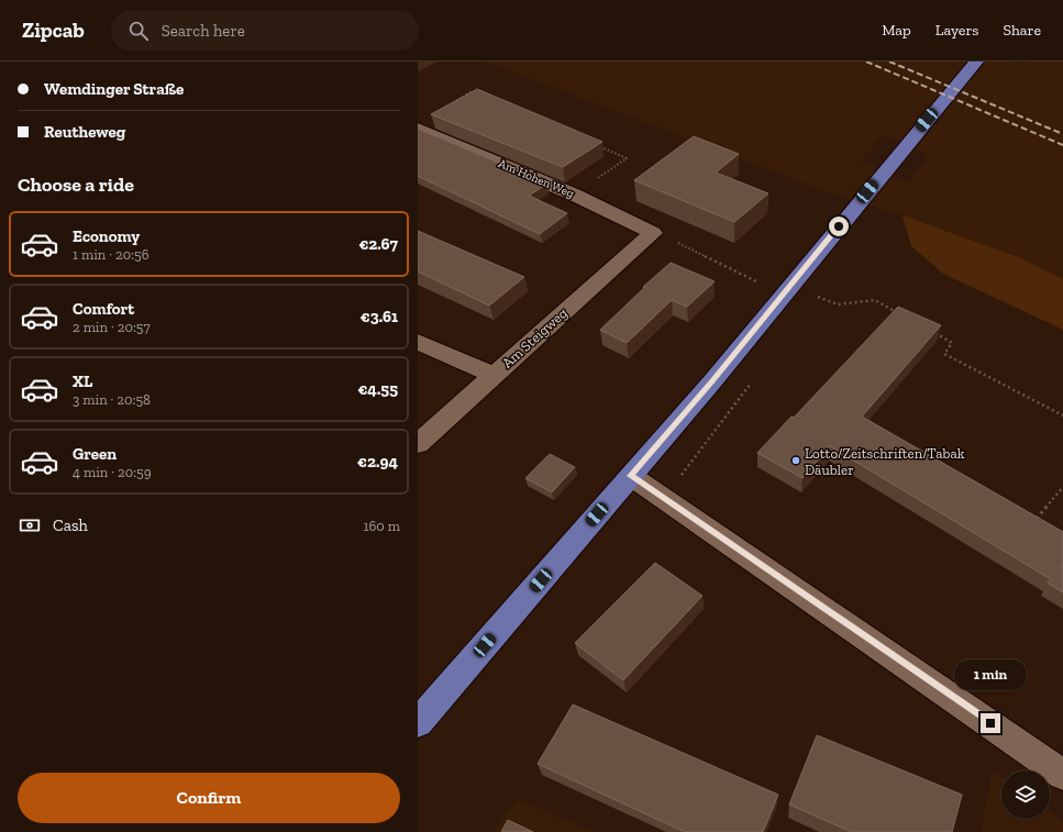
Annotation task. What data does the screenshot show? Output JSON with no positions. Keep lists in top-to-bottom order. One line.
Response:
{"streets":{"street":["Am Hohen Weg","Am Steigweg"]},"crossings":[["Am Hohen Weg","Am Steigweg"]],"places":["Lotto/Zeitschriften/Tabak Däubler"],"page":{"header":"Zipcab","search":"Search here","nav":["Map","Layers","Share"],"banner":["Wemdinger Straße","Reutheweg"],"heading":"Choose a ride","list":[{"name":"Economy","note":"1 min · 20:56","value":"€2.67"},{"name":"Comfort","note":"2 min · 20:57","value":"€3.61"},{"name":"XL","note":"3 min · 20:58","value":"€4.55"},{"name":"Green","note":"4 min · 20:59","value":"€2.94"}],"pay":["Cash","160 m"],"bubble":"1 min","buttons":"Confirm"}}
